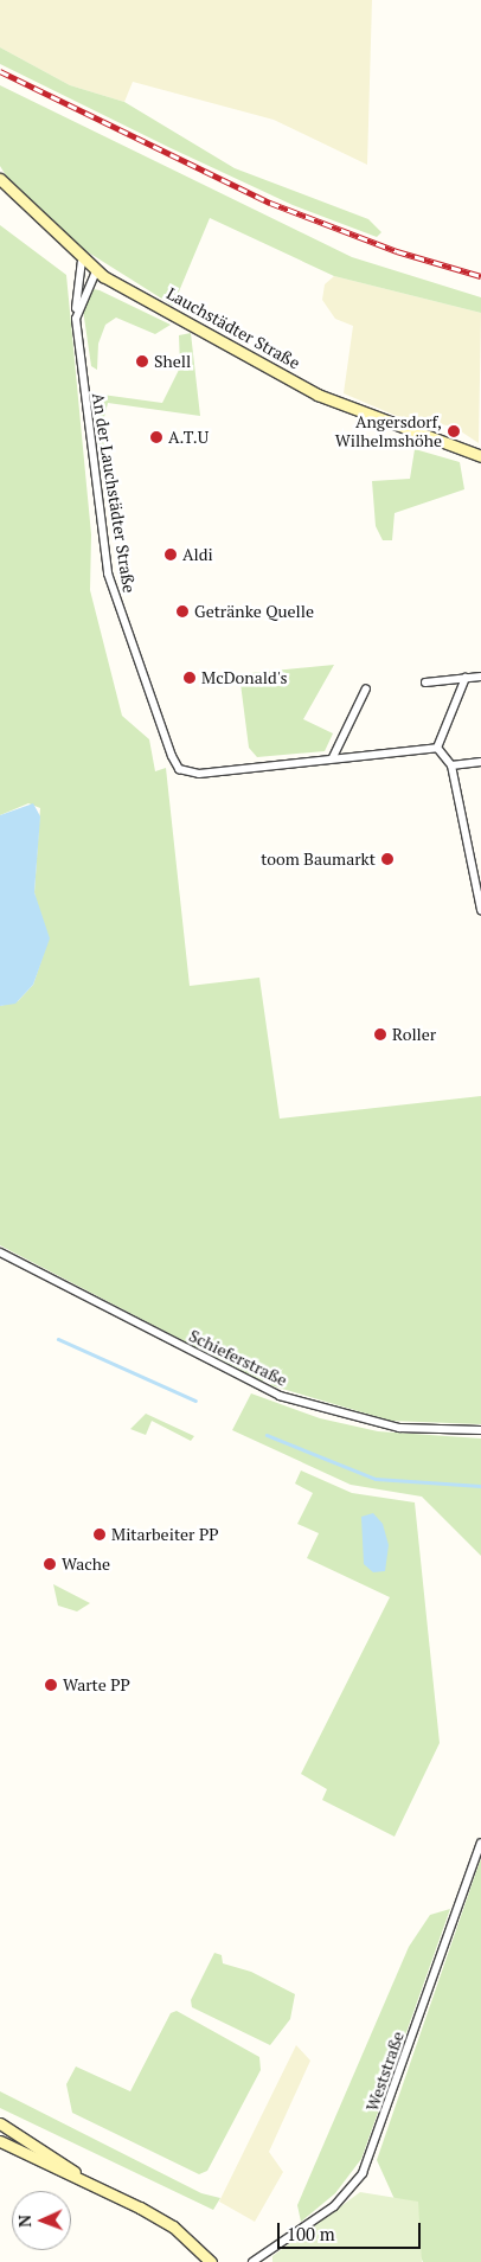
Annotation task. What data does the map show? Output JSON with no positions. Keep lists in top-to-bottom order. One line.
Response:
{"streets":{"main road":["Lauchstädter Straße"],"street":["An der Lauchstädter Straße","Schieferstraße","Weststraße"]},"crossings":[["Lauchstädter Straße","An der Lauchstädter Straße"]],"places":["Shell","Angersdorf, Wilhelmshöhe","A.T.U","Aldi","Getränke Quelle","McDonald's","toom Baumarkt","Roller","Mitarbeiter PP","Wache","Warte PP"],"scale_bar":"100 m","north":"left"}
